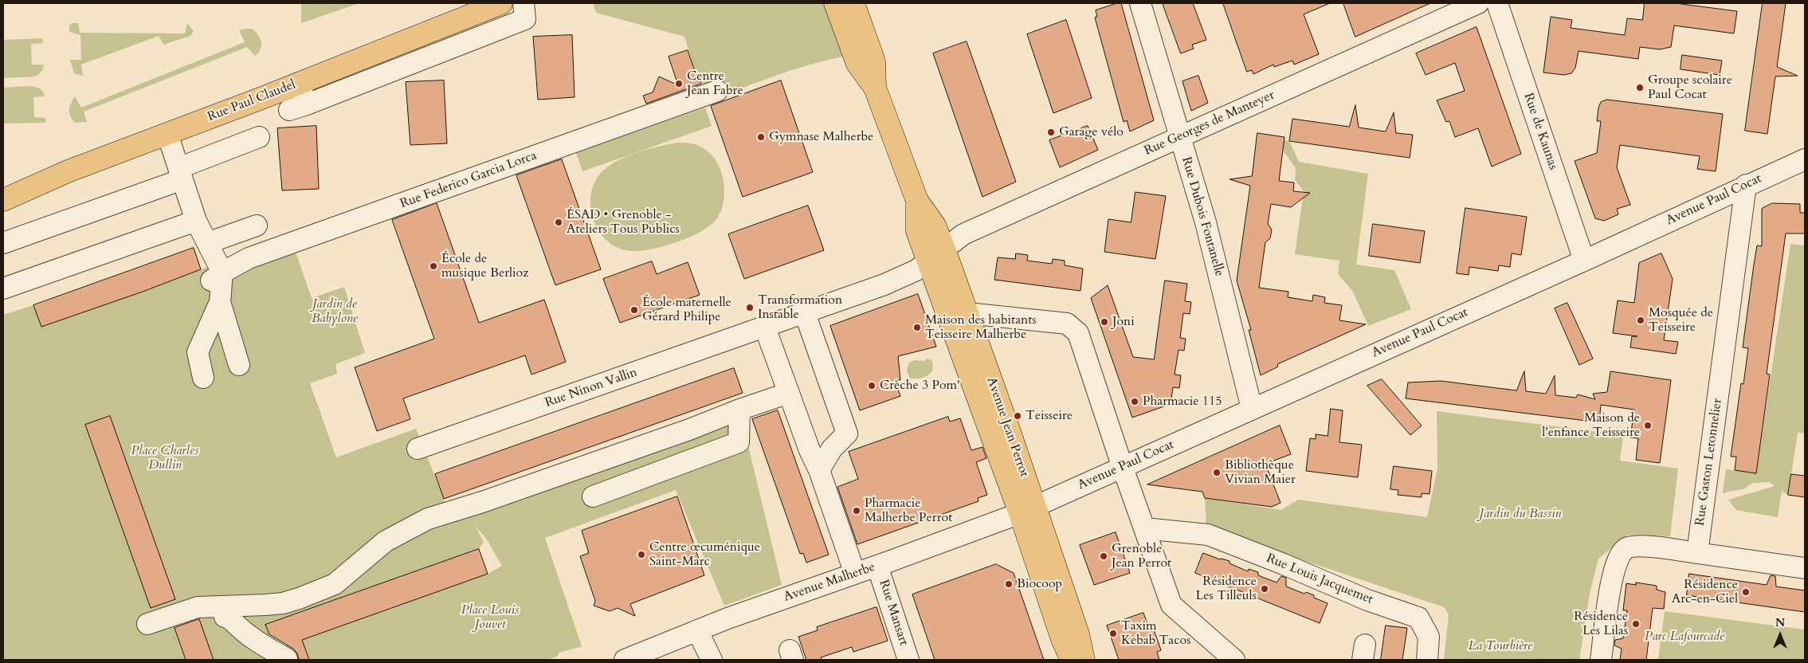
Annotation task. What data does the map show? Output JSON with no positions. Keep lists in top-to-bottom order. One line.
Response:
{"streets":{"main road":["Rue Paul Claudel","Avenue Jean Perrot"],"street":["Rue Georges de Manteyer","Rue de Kaunas","Rue Federico Garcia Lorca","Avenue Paul Cocat","Rue Dubois Fontanelle","Rue Ninon Vallin","Rue Gaston Letonnelier","Rue Louis Jacquemet","Avenue Malherbe","Rue Mansart"]},"crossings":[["Rue Georges de Manteyer","Rue Dubois Fontanelle"],["Rue Georges de Manteyer","Rue Ninon Vallin"],["Rue Georges de Manteyer","Avenue Jean Perrot"],["Rue de Kaunas","Avenue Paul Cocat"],["Avenue Paul Cocat","Rue Dubois Fontanelle"],["Avenue Paul Cocat","Avenue Jean Perrot"],["Avenue Paul Cocat","Rue Gaston Letonnelier"],["Avenue Paul Cocat","Avenue Malherbe"],["Rue Ninon Vallin","Avenue Jean Perrot"],["Avenue Jean Perrot","Avenue Malherbe"],["Avenue Malherbe","Rue Mansart"]],"parks":["Jardin de Babylone","Place Charles Dullin","Jardin du Bassin","Place Louis Jouvet","Parc Lafourcade","La Tourbière"],"places":["Centre Jean Fabre","Groupe scolaire Paul Cocat","Garage vélo","Gymnase Malherbe","ÉSAD • Grenoble - Ateliers Tous Publics","École de musique Berlioz","Transformation Instable","École maternelle Gérard Philipe","Mosquée de Teisseire","Joni","Maison des habitants Teisseire Malherbe","Crèche 3 Pom'","Pharmacie 115","Teisseire","Maison de l'enfance Teisseire","Bibliothèque Vivian Maier","Pharmacie Malherbe Perrot","Centre œcuménique Saint-Marc","Grenoble Jean Perrot","Biocoop","Résidence Les Tilleuls","Résidence Arc-en-Ciel","Résidence Les Lilas","Taxim Kebab Tacos"],"north":"top"}
